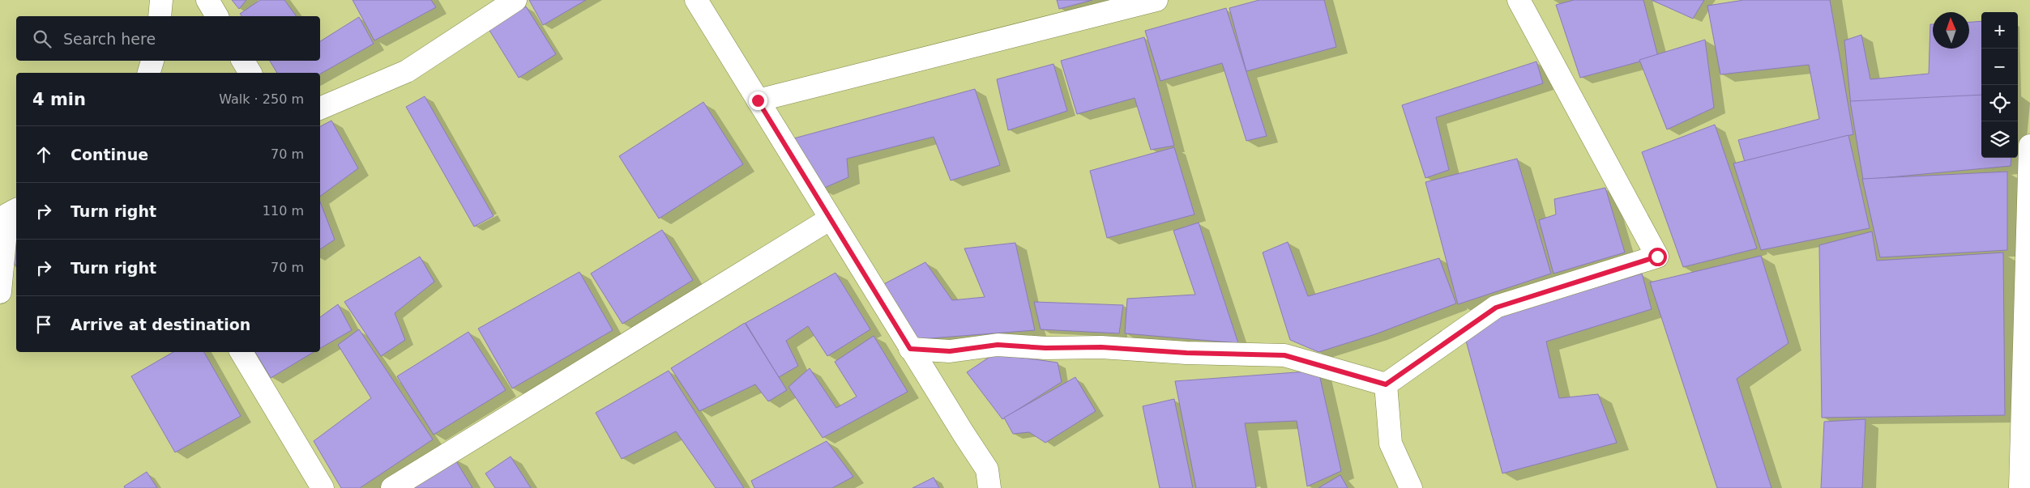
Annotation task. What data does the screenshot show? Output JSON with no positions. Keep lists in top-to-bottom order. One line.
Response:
{"north":"top","page":{"map_buttons":["+","−"],"search":"Search here","heading":["4 min","Walk · 250 m"],"list":[["Continue","70 m"],["Turn right","110 m"],["Turn right","70 m"],"Arrive at destination"]}}
